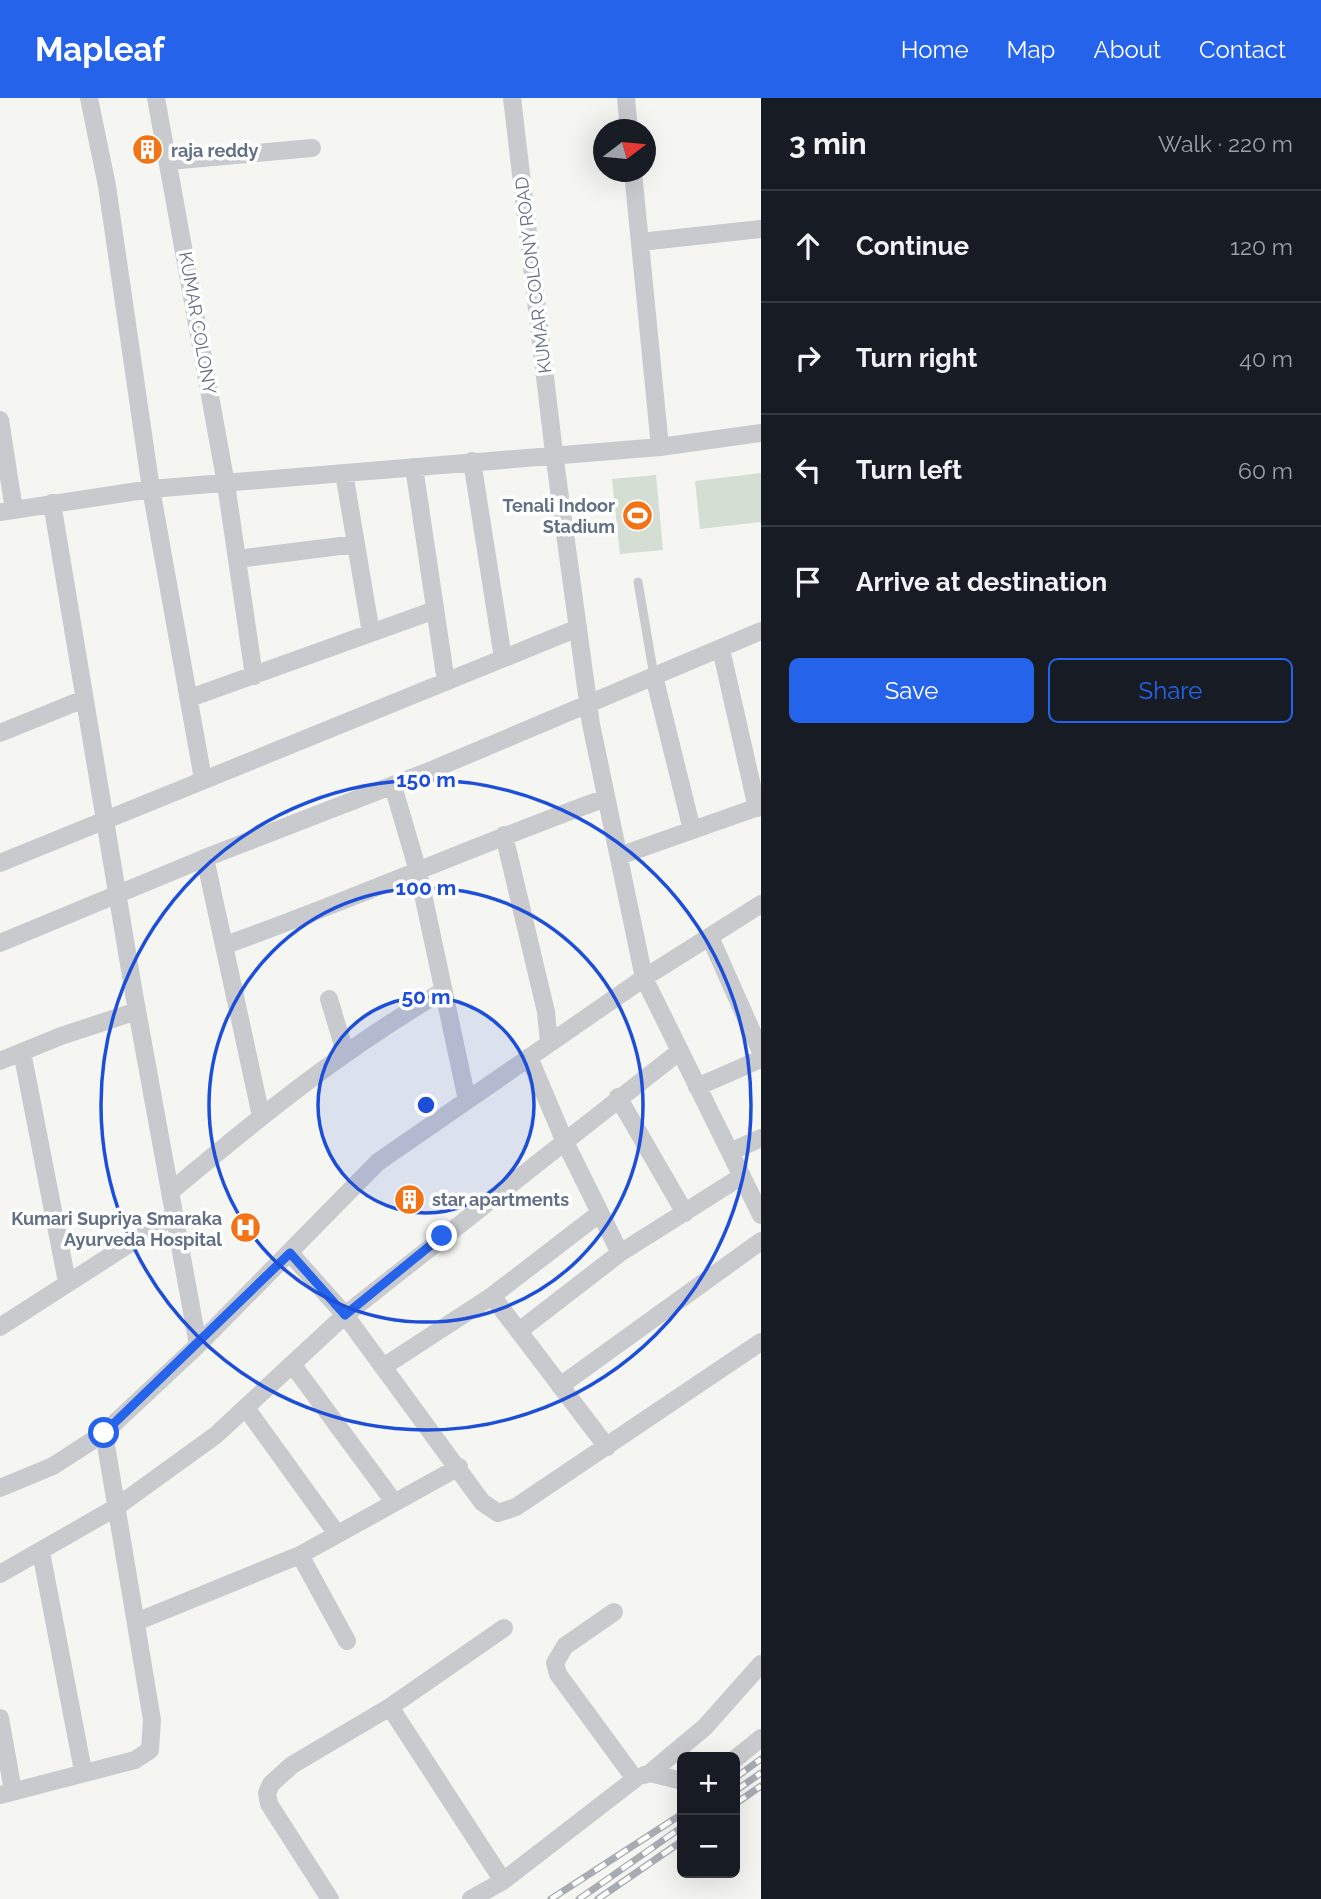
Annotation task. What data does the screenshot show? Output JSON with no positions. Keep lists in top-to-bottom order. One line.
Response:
{"streets":{"street":["KUMAR COLONY ROAD","KUMAR COLONY"]},"places":{"building":["raja reddy","star apartments"],"sports":["Tenali Indoor Stadium"],"hospital":["Kumari Supriya Smaraka Ayurveda Hospital"]},"north":"right","page":{"header":"Mapleaf","nav":["Home","Map","About","Contact"],"heading":["3 min","Walk · 220 m"],"list":[["Continue","120 m"],["Turn right","40 m"],["Turn left","60 m"],"Arrive at destination"],"buttons":["Save","Share"],"map_buttons":["+","−"]},"rings":["150 m","100 m","50 m"]}
